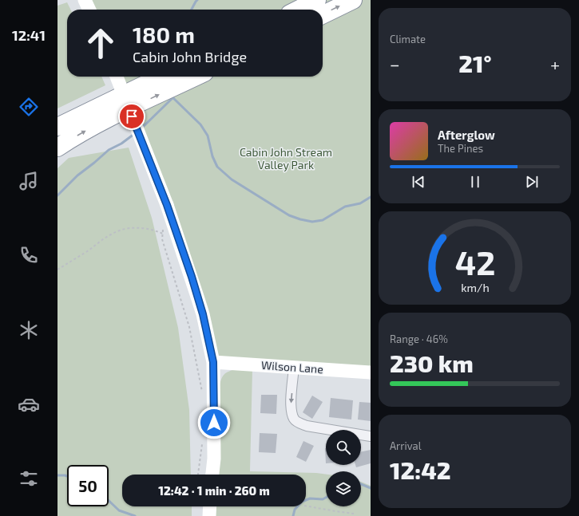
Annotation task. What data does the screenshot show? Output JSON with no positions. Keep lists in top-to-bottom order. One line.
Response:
{"streets":{"main road":["Wilson Lane"]},"parks":["Cabin John Stream Valley Park"],"page":{"tabs":"12:41","tile":["Climate",["Range · 46%","230 km"],["Arrival","12:42"]],"turn":["180 m","Cabin John Bridge"],"heat":["−","21°","+"],"song":["Afterglow","The Pines"],"limit":"50","trip":"12:42 · 1 min · 260 m","gauge":["42","km/h"]}}
